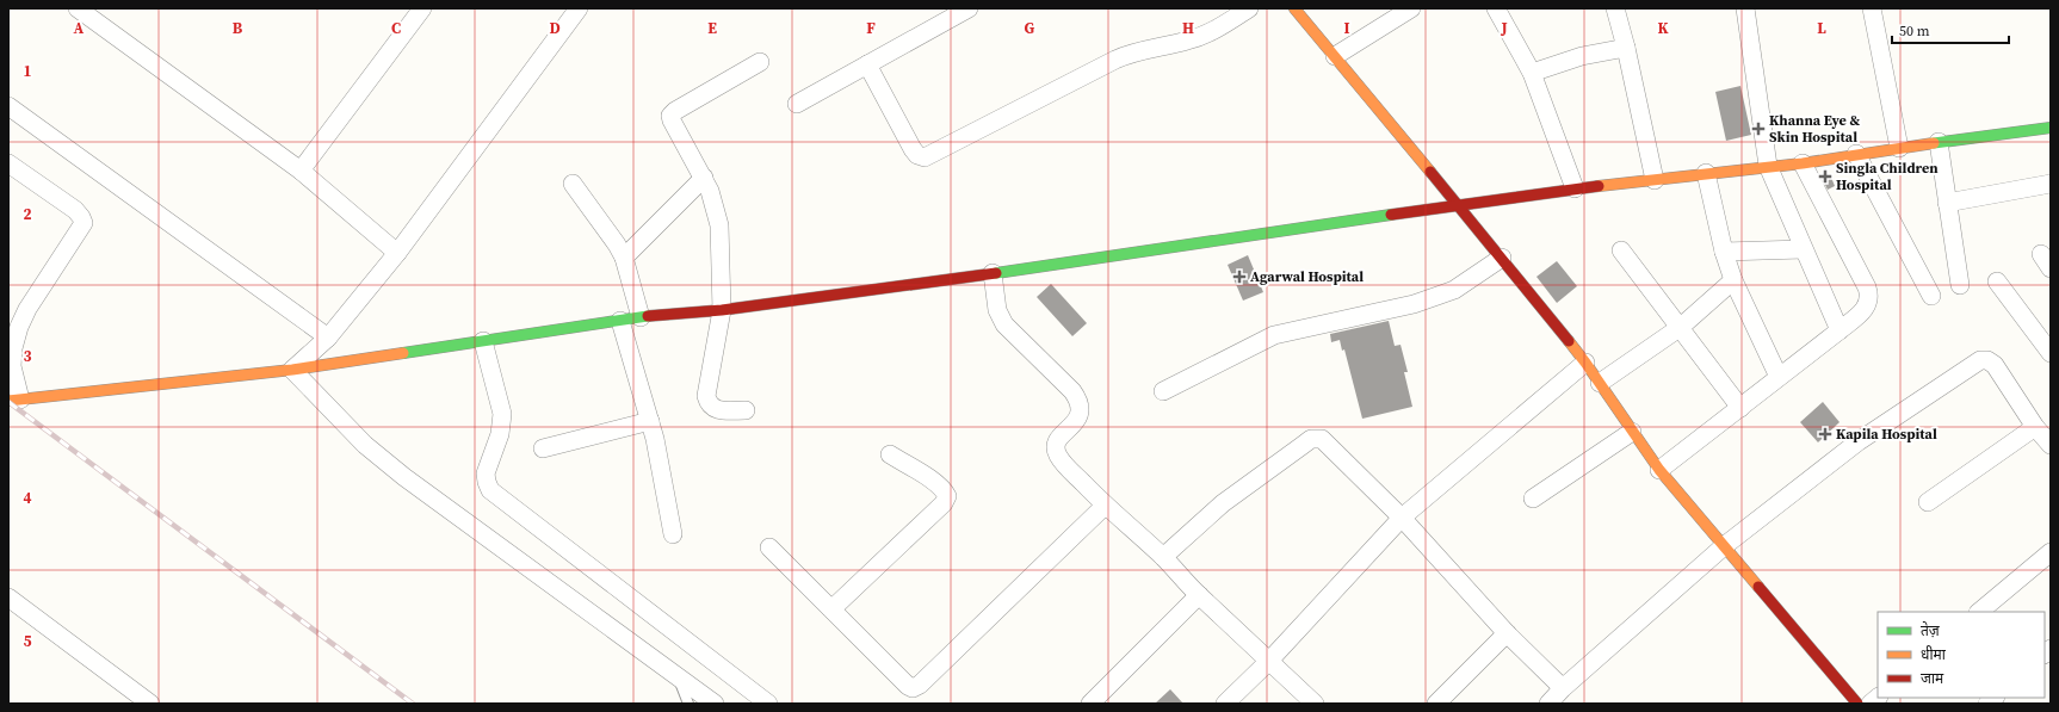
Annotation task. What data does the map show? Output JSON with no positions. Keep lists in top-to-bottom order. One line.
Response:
{"places":{"health":["Khanna Eye & Skin Hospital","Singla Children Hospital","Agarwal Hospital","Kapila Hospital"]},"legend":["तेज़","धीमा","जाम"],"scale_bar":"50 m","grid":{"columns":["A","B","C","D","E","F","G","H","I","J","K","L"],"rows":["1","2","3","4","5"]}}
